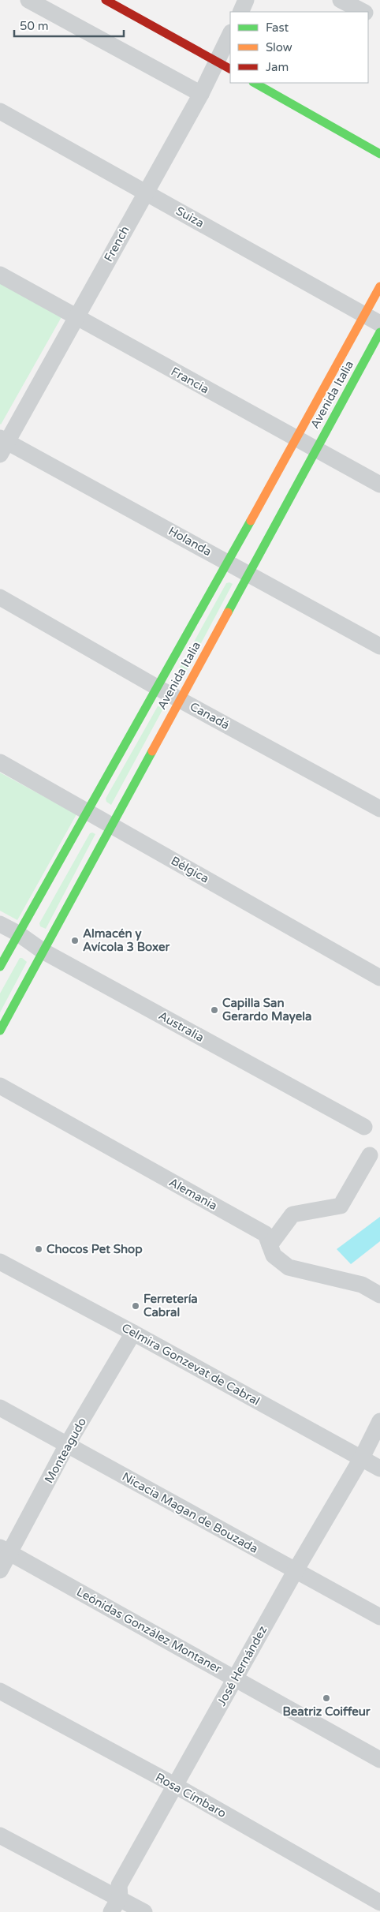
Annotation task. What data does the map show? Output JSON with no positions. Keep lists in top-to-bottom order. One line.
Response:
{"streets":{"main road":["Avenida Italia"],"street":["Suiza","French","Francia","Holanda","Canadá","Bélgica","Australia","Alemania","Celmira Gonzevat de Cabral","Monteagudo","Nicacia Magan de Bouzada","Leónidas González Montaner","José Hernández","Rosa Címbaro"]},"crossings":[["Suiza","French"],["Suiza","Avenida Italia"],["French","Francia"],["French","Holanda"],["Francia","Avenida Italia"],["Avenida Italia","Holanda"],["Avenida Italia","Canadá"],["Avenida Italia","Bélgica"],["Avenida Italia","Australia"],["Celmira Gonzevat de Cabral","Monteagudo"],["Celmira Gonzevat de Cabral","José Hernández"],["Monteagudo","Nicacia Magan de Bouzada"],["Monteagudo","Leónidas González Montaner"],["Nicacia Magan de Bouzada","José Hernández"],["Leónidas González Montaner","José Hernández"],["José Hernández","Rosa Címbaro"]],"places":["Almacén y Avícola 3 Boxer","Capilla San Gerardo Mayela","Chocos Pet Shop","Ferretería Cabral","Beatriz Coiffeur"],"legend":["Fast","Slow","Jam"],"scale_bar":"50 m"}
